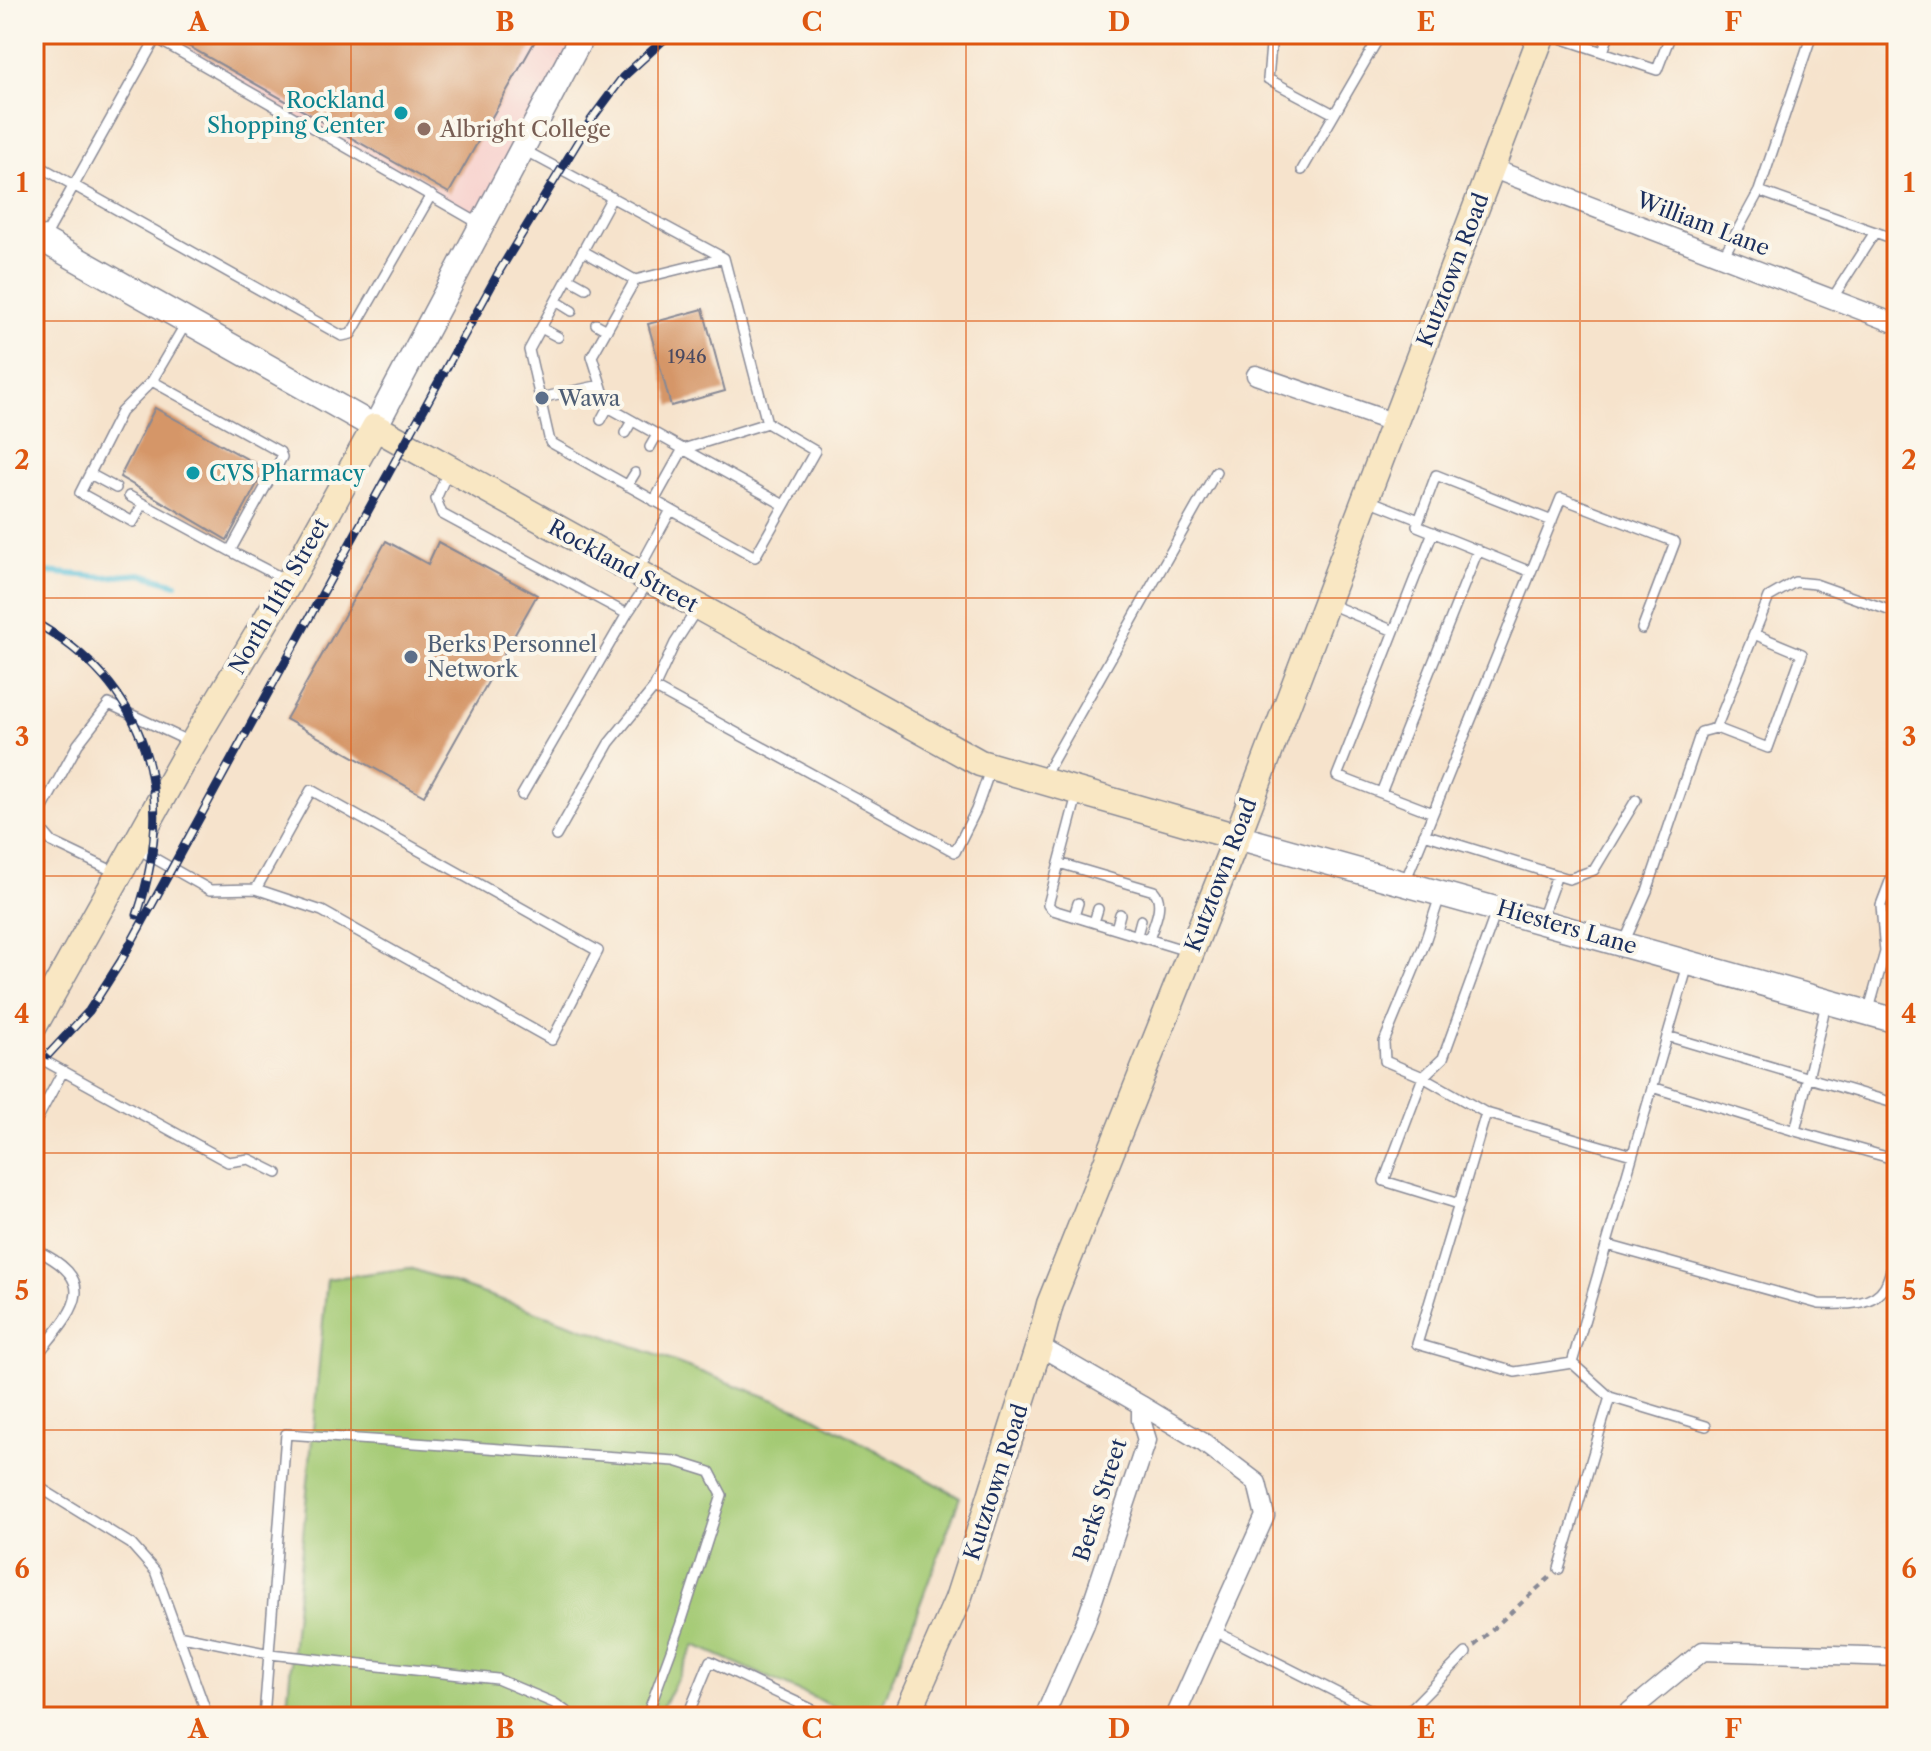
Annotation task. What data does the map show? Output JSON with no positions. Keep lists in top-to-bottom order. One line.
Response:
{"streets":{"main road":["Kutztown Road","Rockland Street","North 11th Street"],"street":["William Lane","Hiesters Lane","Berks Street"]},"crossings":[["William Lane","Kutztown Road"],["Kutztown Road","Rockland Street"],["Kutztown Road","Hiesters Lane"],["Rockland Street","North 11th Street"],["Rockland Street","Hiesters Lane"]],"places":["Rockland Shopping Center","Albright College","Wawa","CVS Pharmacy","Berks Personnel Network"],"house_numbers":["1946"],"grid":{"columns":["A","B","C","D","E","F"],"rows":["1","2","3","4","5","6"]}}
